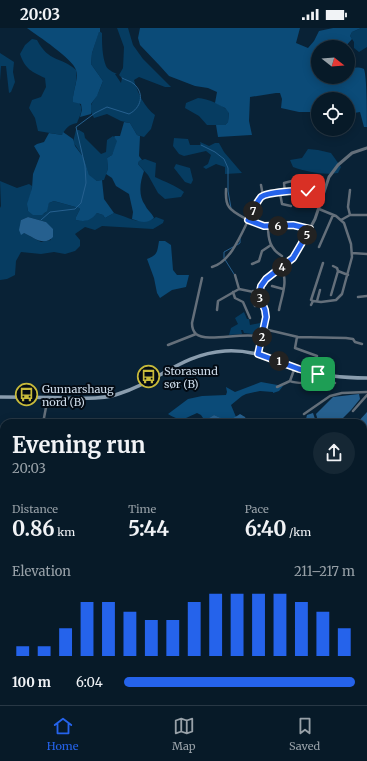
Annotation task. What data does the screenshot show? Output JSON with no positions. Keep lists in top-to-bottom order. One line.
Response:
{"places":{"bus stop":["Storasund sør (B)","Gunnarshaug nord (B)"]},"north":"right","page":{"status":"20:03","pins":["7","6","5","4","3","2","1"],"heading":["Evening run","20:03"],"stats":[["Distance","0.86 km"],["Time","5:44"],["Pace","6:40 /km"]],"chart":["Elevation","211–217 m"],"list":[{"name":"100 m","note":"6:04"}],"tabs":["Home","Map","Saved"]}}
